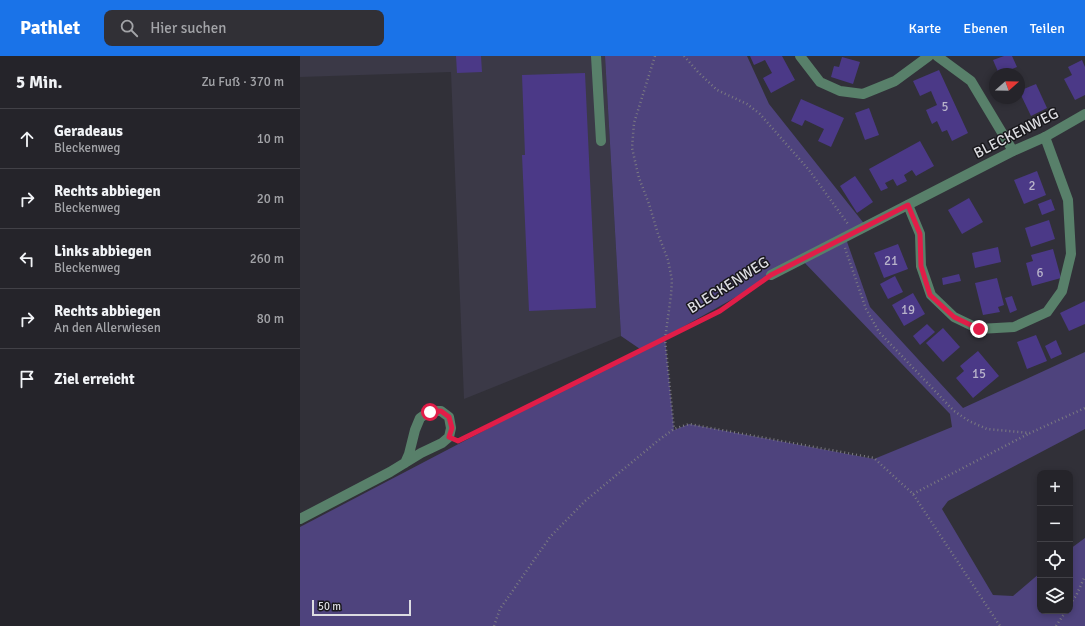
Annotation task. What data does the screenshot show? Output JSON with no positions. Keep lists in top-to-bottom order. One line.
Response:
{"streets":{"street":["BLECKENWEG"]},"house_numbers":["5","2","21","6","19","15"],"scale_bar":"50 m","north":"right","page":{"header":"Pathlet","search":"Hier suchen","nav":["Karte","Ebenen","Teilen"],"heading":["5 Min.","Zu Fuß · 370 m"],"list":[["Geradeaus","Bleckenweg","10 m"],["Rechts abbiegen","Bleckenweg","20 m"],["Links abbiegen","Bleckenweg","260 m"],["Rechts abbiegen","An den Allerwiesen","80 m"],"Ziel erreicht"],"map_buttons":["+","−"],"scale":"50 m"}}
